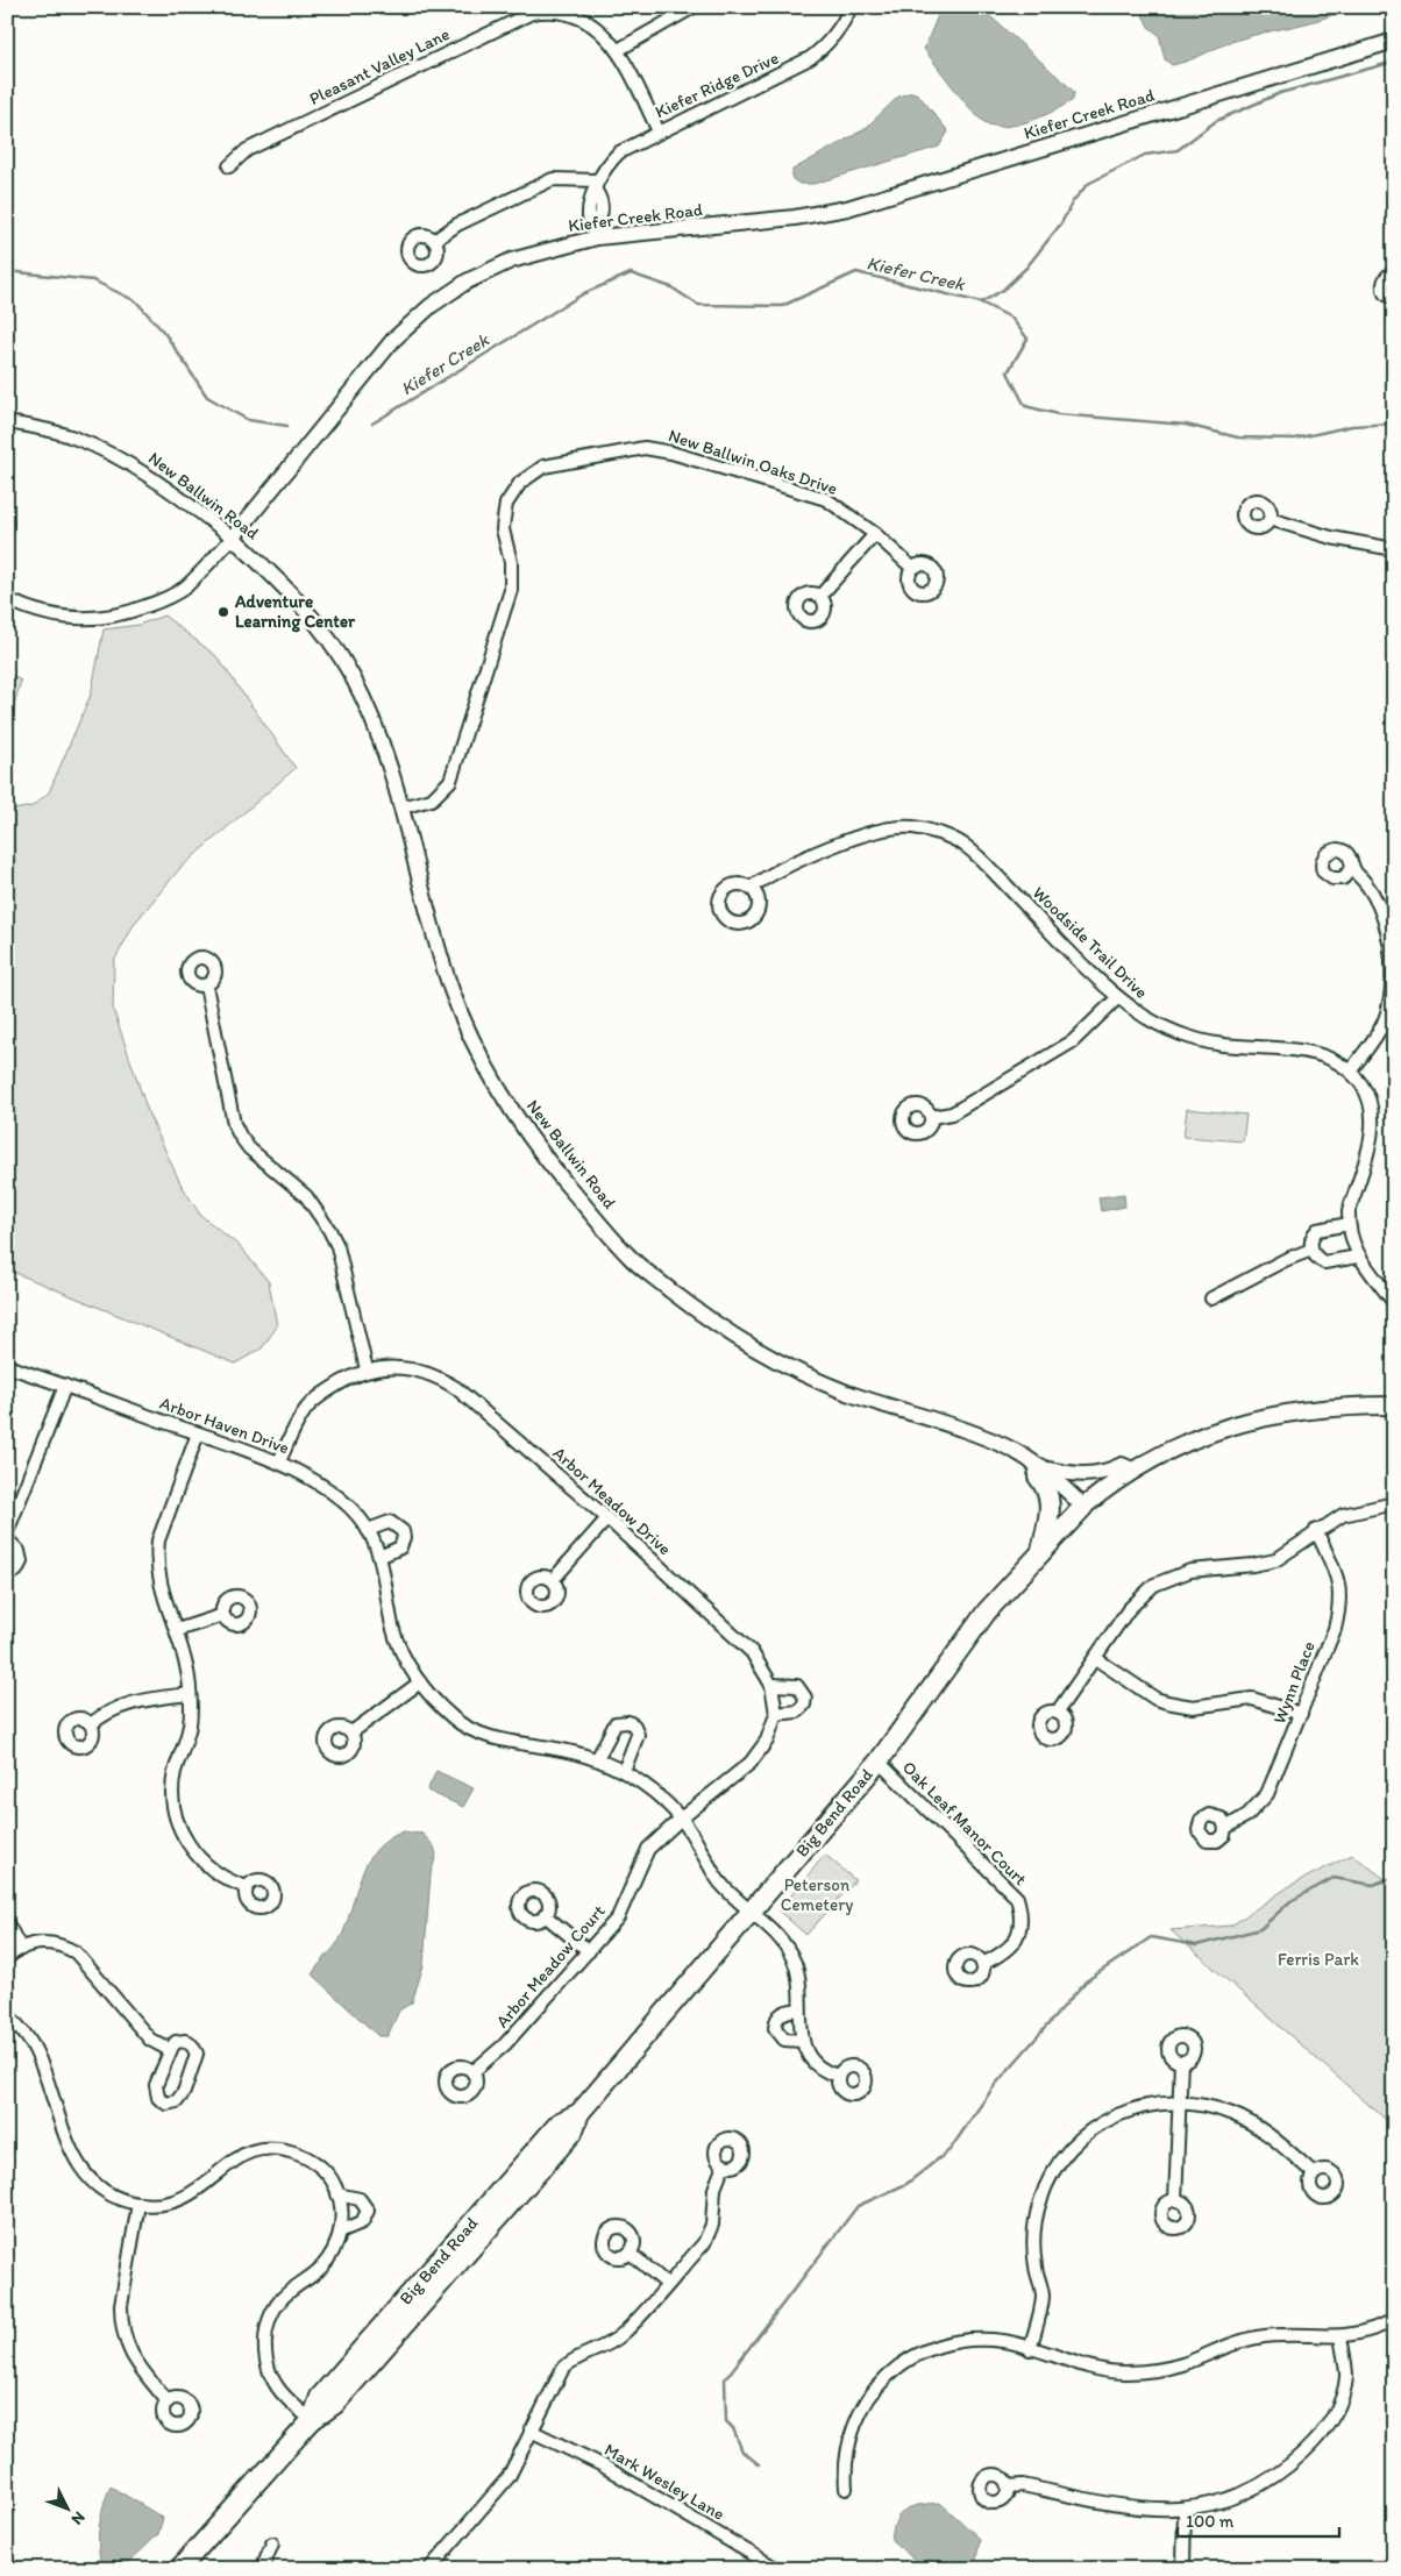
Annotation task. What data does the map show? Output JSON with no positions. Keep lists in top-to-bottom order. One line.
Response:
{"streets":{"main road":["Big Bend Road"],"street":["Pleasant Valley Lane","Kiefer Ridge Drive","Kiefer Creek Road","New Ballwin Oaks Drive","New Ballwin Road","Woodside Trail Drive","Arbor Haven Drive","Arbor Meadow Drive","Wynn Place","Oak Leaf Manor Court","Arbor Meadow Court","Mark Wesley Lane"]},"crossings":[["Pleasant Valley Lane","Kiefer Ridge Drive"],["Kiefer Ridge Drive","Kiefer Creek Road"],["Kiefer Creek Road","New Ballwin Road"],["New Ballwin Oaks Drive","New Ballwin Road"],["New Ballwin Road","Big Bend Road"],["Arbor Haven Drive","Arbor Meadow Drive"],["Arbor Haven Drive","Big Bend Road"],["Arbor Haven Drive","Arbor Meadow Court"],["Arbor Meadow Drive","Arbor Meadow Court"],["Big Bend Road","Oak Leaf Manor Court"]],"water":["Kiefer Creek"],"parks":["Peterson Cemetery","Ferris Park"],"places":["Adventure Learning Center"],"scale_bar":"100 m","north":"bottom right"}
